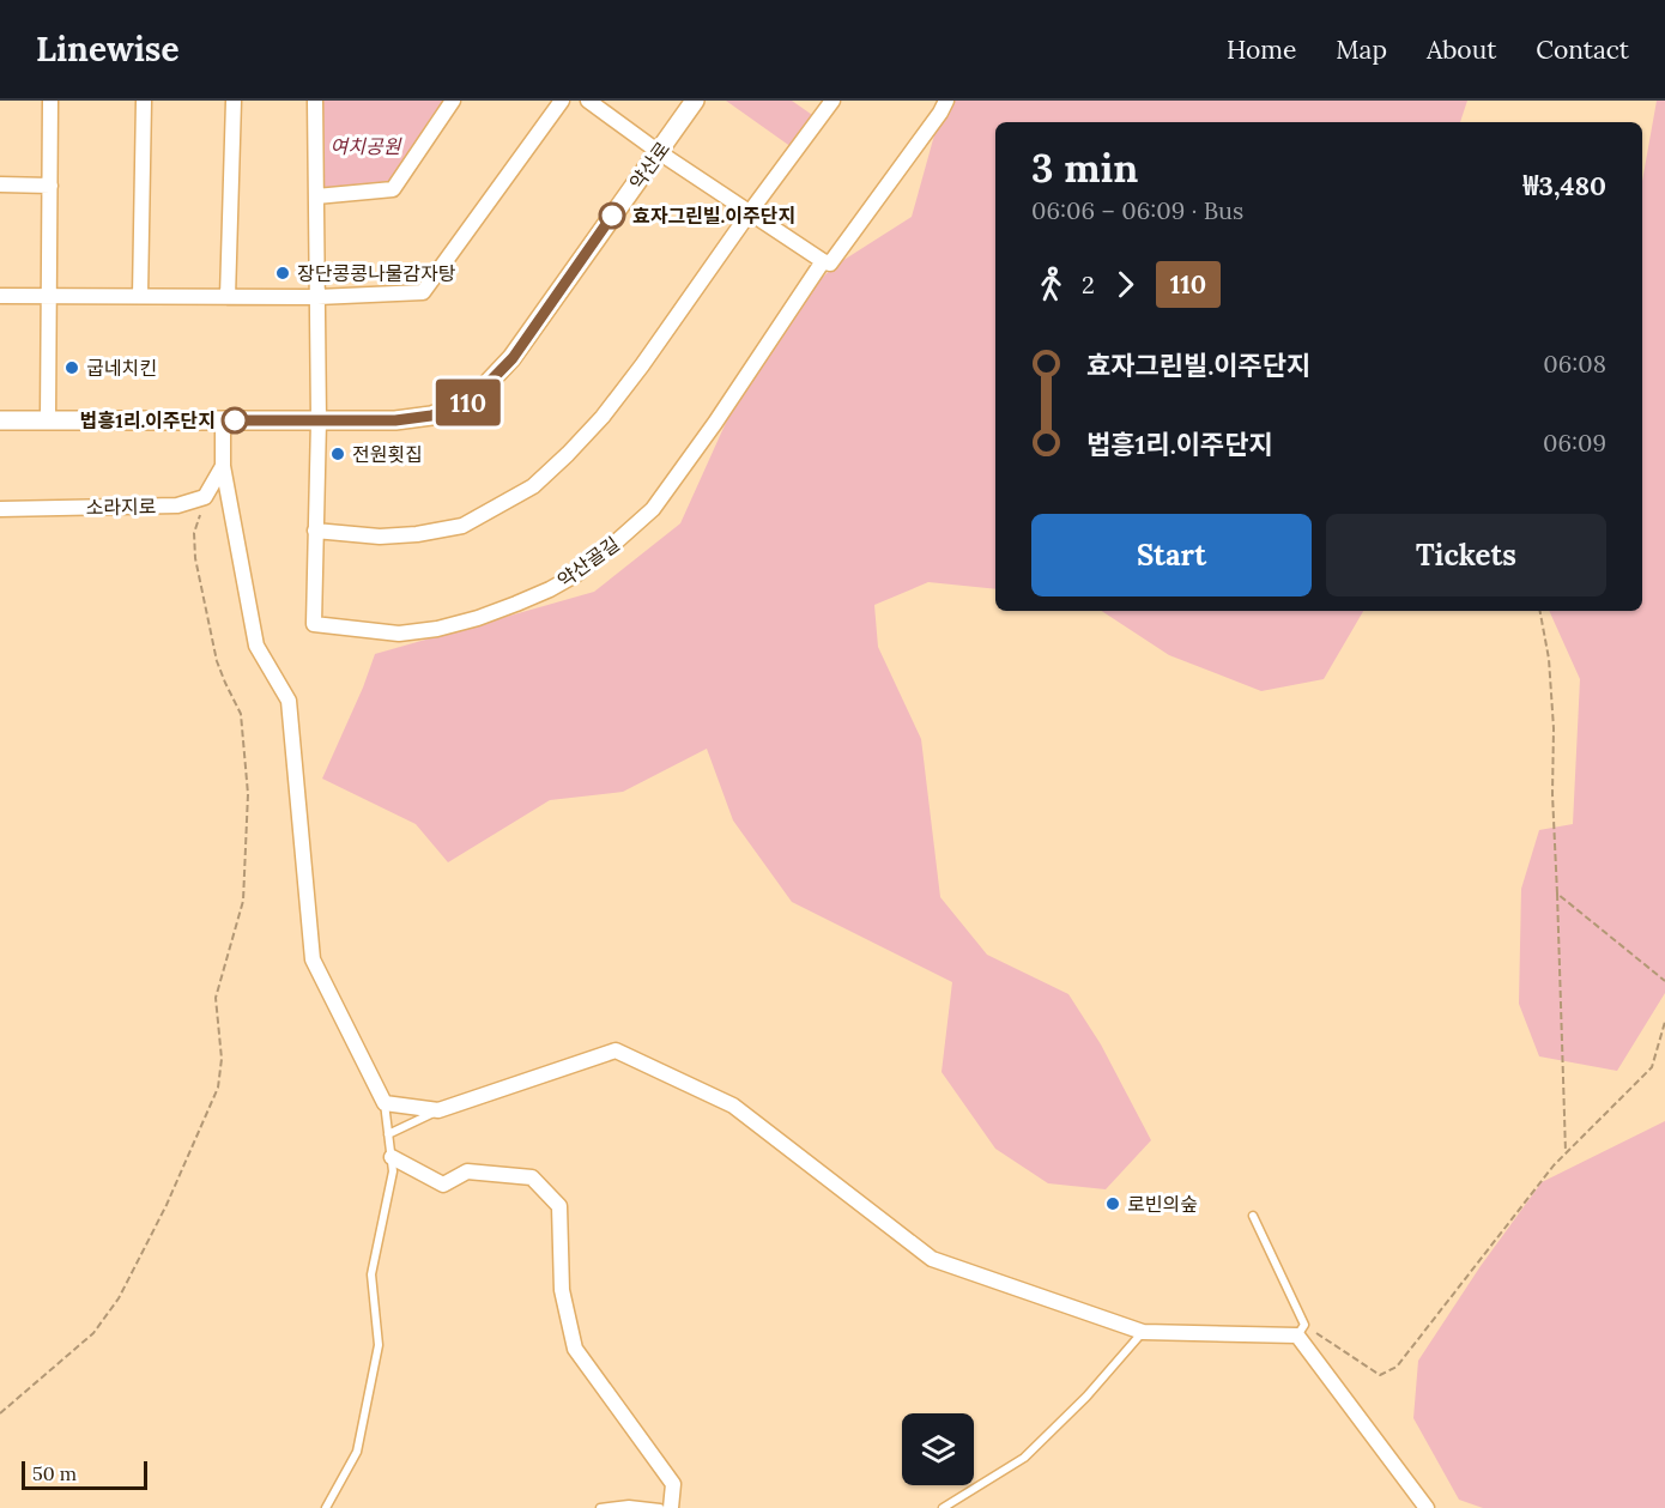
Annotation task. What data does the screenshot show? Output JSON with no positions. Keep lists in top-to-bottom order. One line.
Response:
{"streets":{"street":["약산로","소라지로","약산골길"]},"crossings":[["약산로","약산골길"]],"parks":["여치공원"],"places":["효자그린빌.이주단지","장단콩콩나물감자탕","굽네치킨","법흥1리.이주단지","전원횟집","로빈의숲"],"lines":["bus line 110"],"scale_bar":"50 m","page":{"header":"Linewise","nav":["Home","Map","About","Contact"],"on_map":"110","heading":["3 min","06:06 – 06:09 · Bus","₩3,480"],"legs":["2","110"],"list":[{"name":"효자그린빌.이주단지","value":"06:08"},{"name":"법흥1리.이주단지","value":"06:09"}],"buttons":["Start","Tickets"],"scale":"50 m"}}
